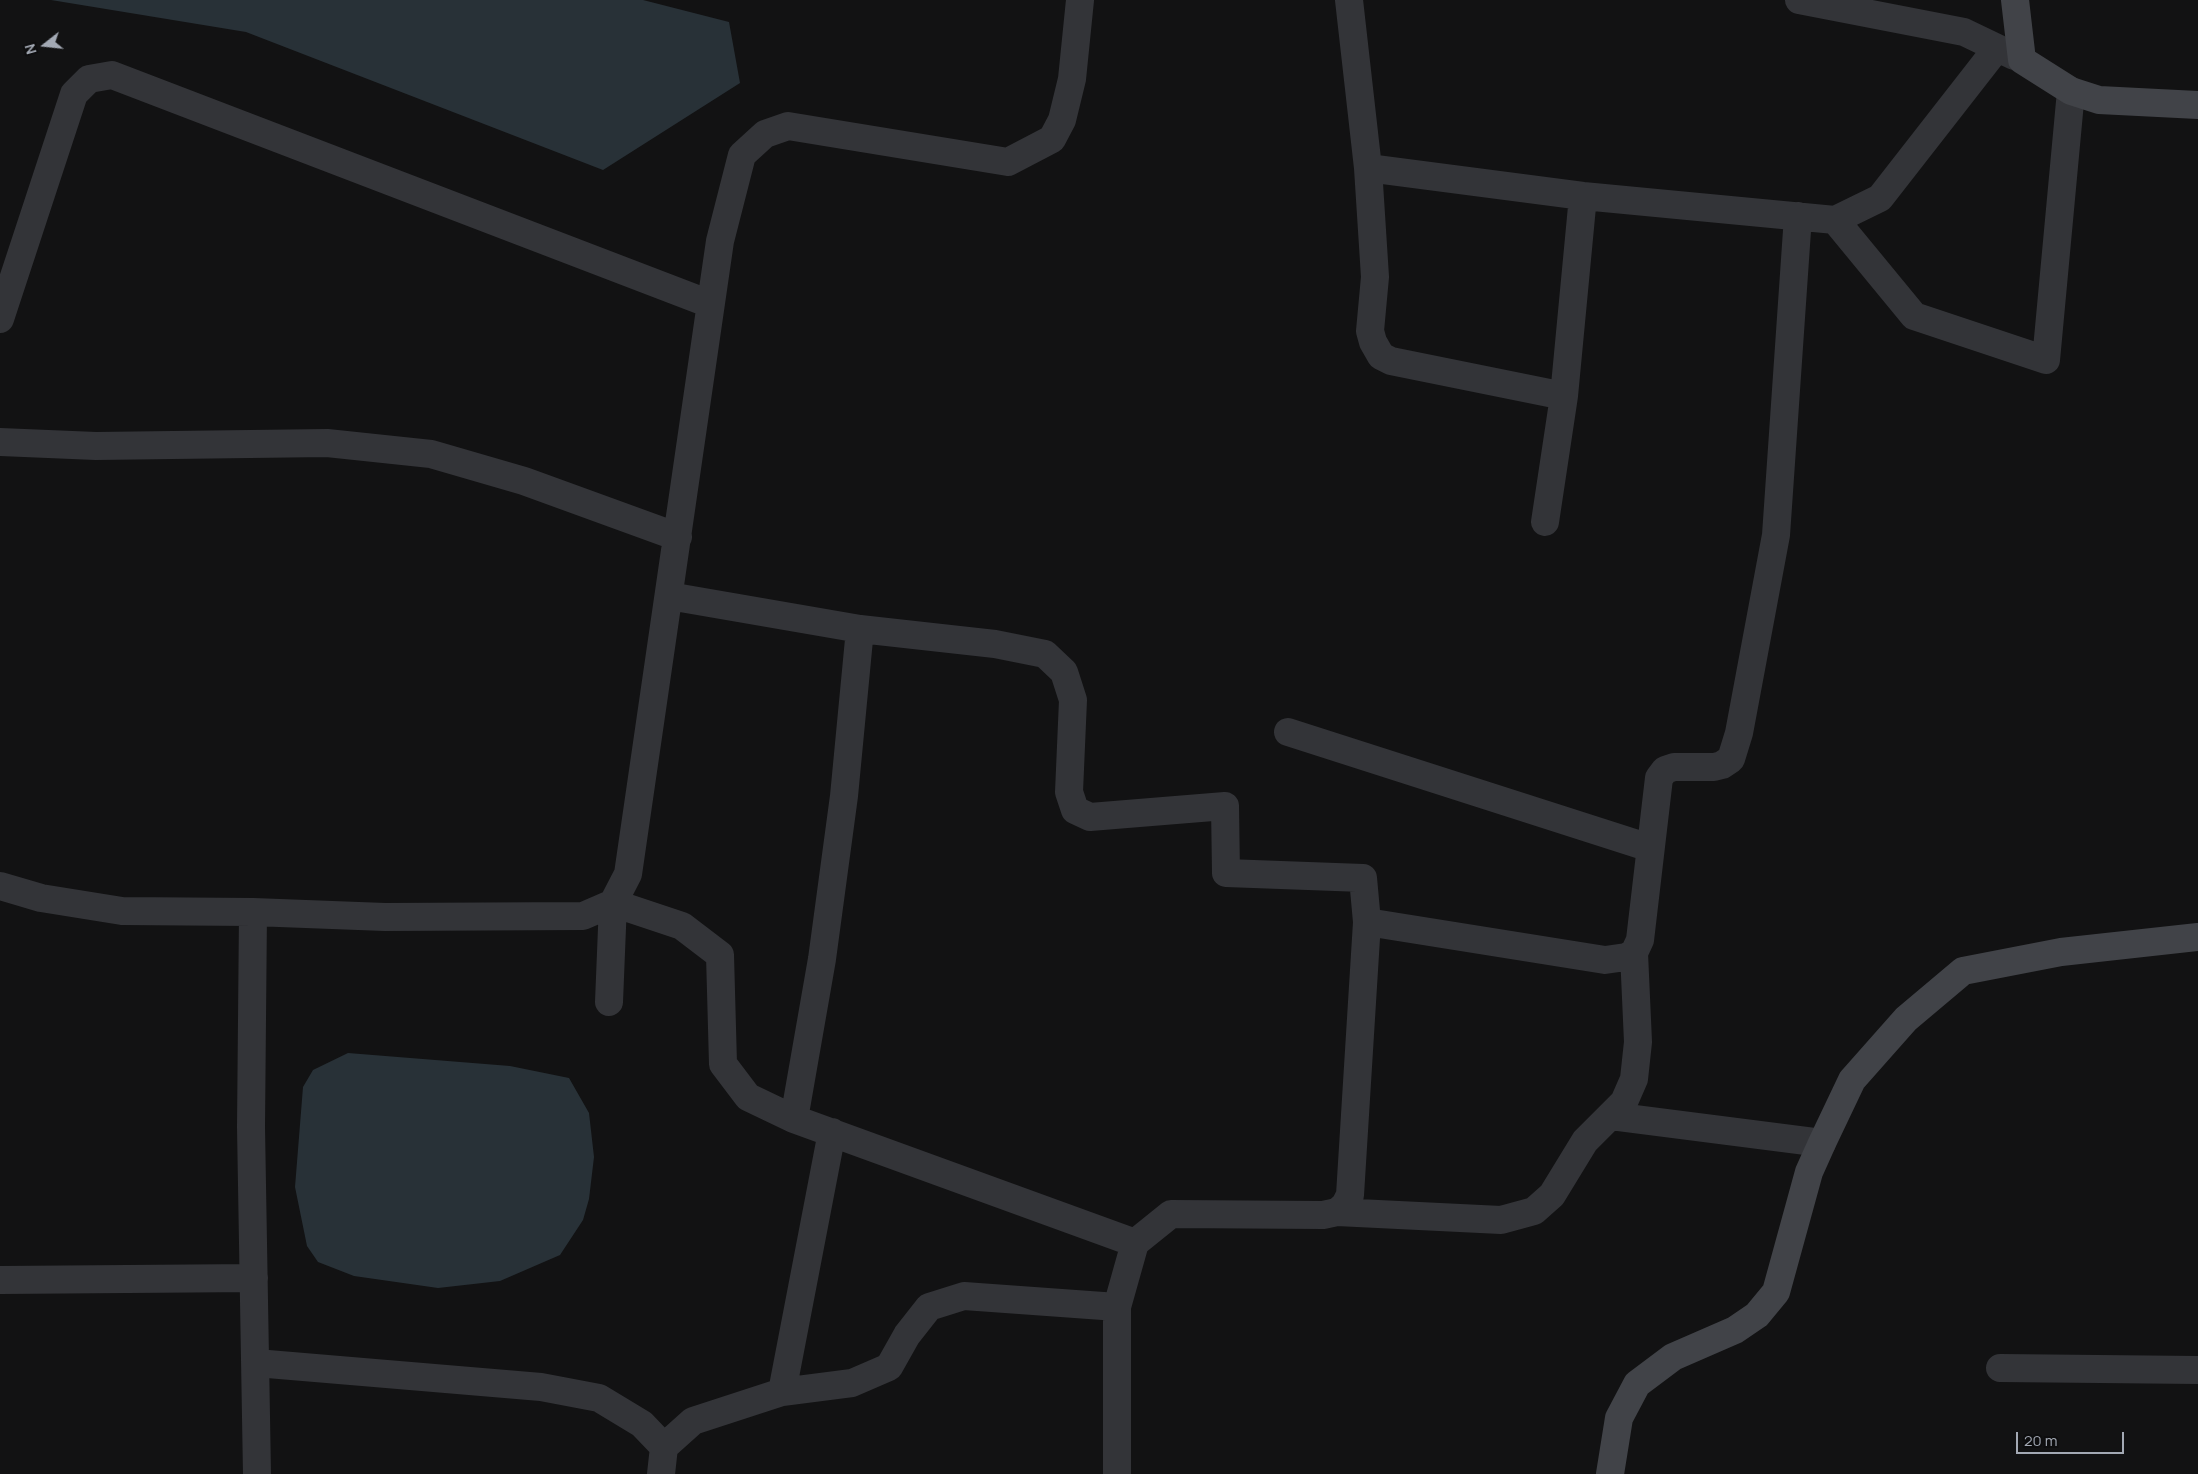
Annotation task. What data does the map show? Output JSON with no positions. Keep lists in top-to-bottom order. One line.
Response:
{"scale_bar":"20 m","north":"left"}
